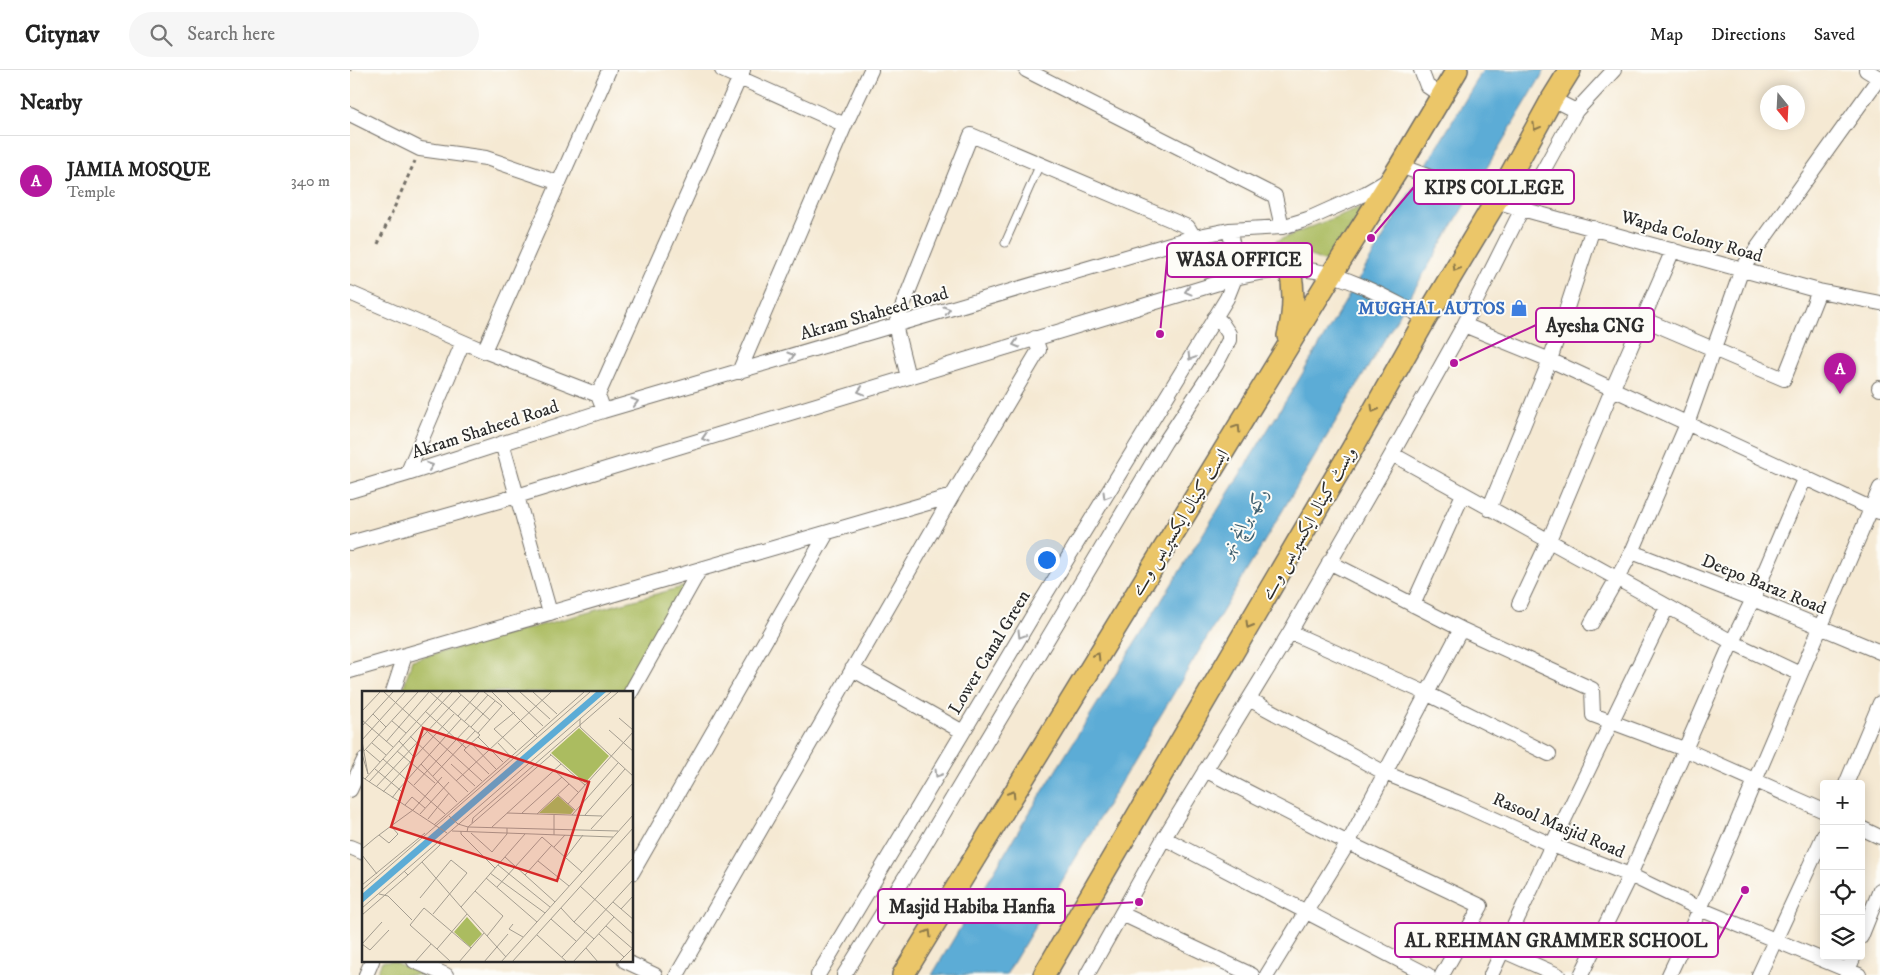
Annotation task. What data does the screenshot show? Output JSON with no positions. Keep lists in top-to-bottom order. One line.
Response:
{"streets":{"main road":["ایسٹ کینال ایکسپریس وے","ویسٹ کینال ایکسپریس وے"],"street":["Wapda Colony Road","Akram Shaheed Road","Deepo Baraz Road","Lower Canal Green","Rasool Masjid Road"]},"crossings":[["Wapda Colony Road","Akram Shaheed Road"],["Wapda Colony Road","ایسٹ کینال ایکسپریس وے"],["Wapda Colony Road","ویسٹ کینال ایکسپریس وے"],["Akram Shaheed Road","ایسٹ کینال ایکسپریس وے"]],"one_way":["ایسٹ کینال ایکسپریس وے","ویسٹ کینال ایکسپریس وے"],"water":["رکھ برانچ نہر"],"places":{"other":["KIPS COLLEGE","WASA OFFICE","Ayesha CNG","AL REHMAN GRAMMER SCHOOL","Masjid Habiba Hanfia"],"shop":["MUGHAL AUTOS"]},"north":"bottom","page":{"header":"Citynav","search":"Search here","nav":["Map","Directions","Saved"],"heading":"Nearby","list":[{"mark":"A","name":"JAMIA MOSQUE","note":"Temple","value":"340 m"}],"pins":"A","map_buttons":["+","−"]}}
